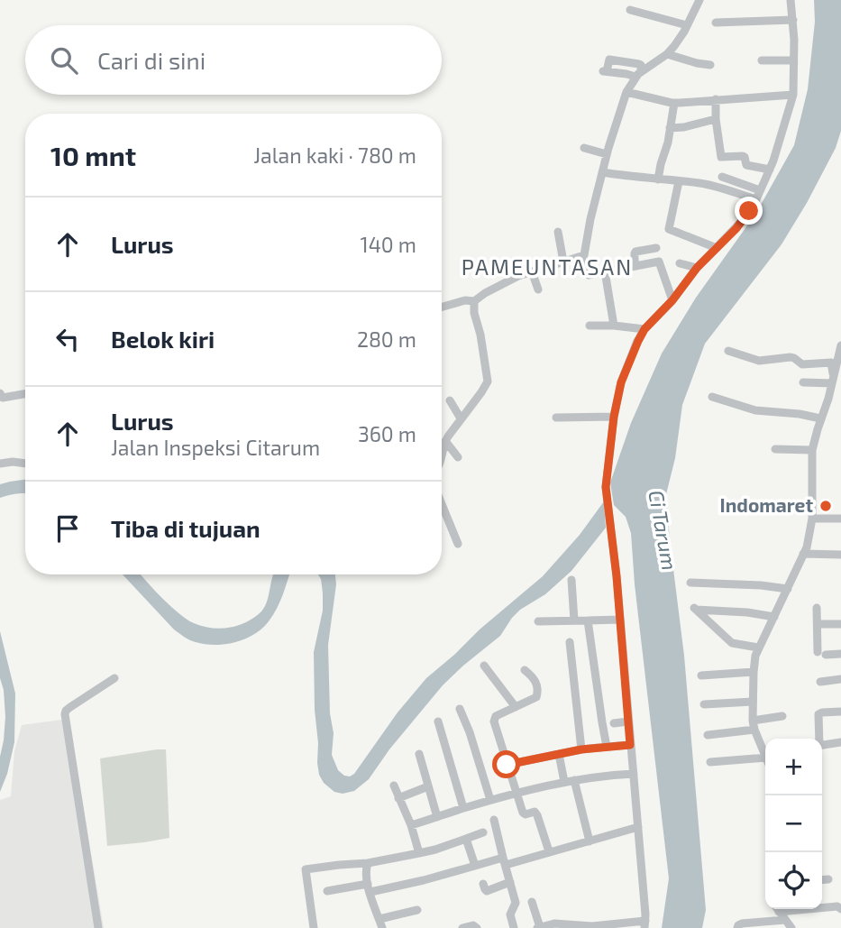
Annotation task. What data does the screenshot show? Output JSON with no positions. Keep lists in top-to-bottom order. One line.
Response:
{"districts":["PAMEUNTASAN"],"water":["Ci Tarum"],"places":["Indomaret"],"page":{"search":"Cari di sini","heading":["10 mnt","Jalan kaki · 780 m"],"list":[["Lurus","140 m"],["Belok kiri","280 m"],["Lurus","Jalan Inspeksi Citarum","360 m"],"Tiba di tujuan"],"map_buttons":["+","−"]}}
